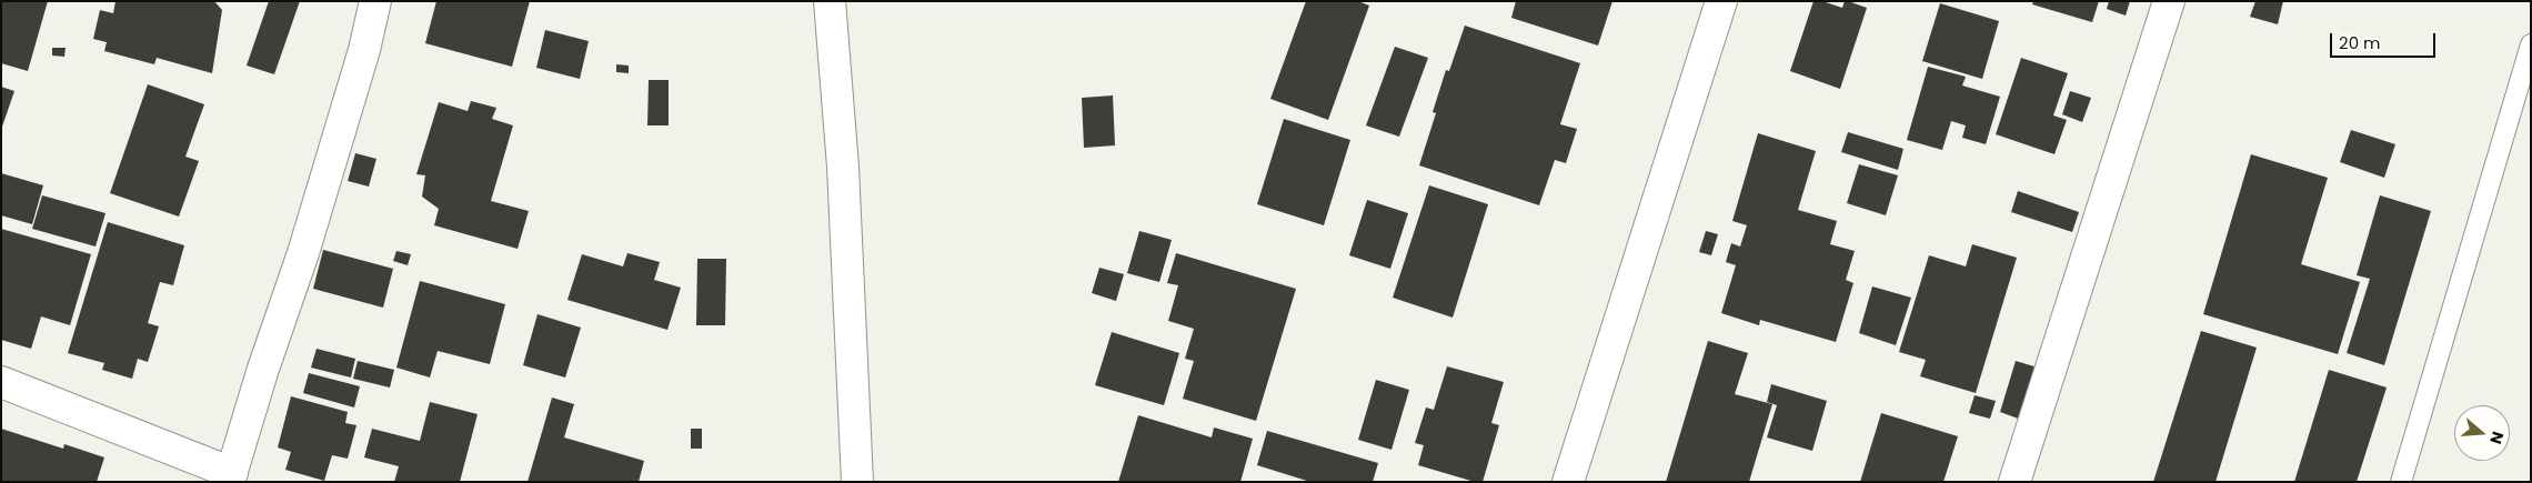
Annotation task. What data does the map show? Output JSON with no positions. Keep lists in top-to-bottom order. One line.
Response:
{"scale_bar":"20 m","north":"right"}
